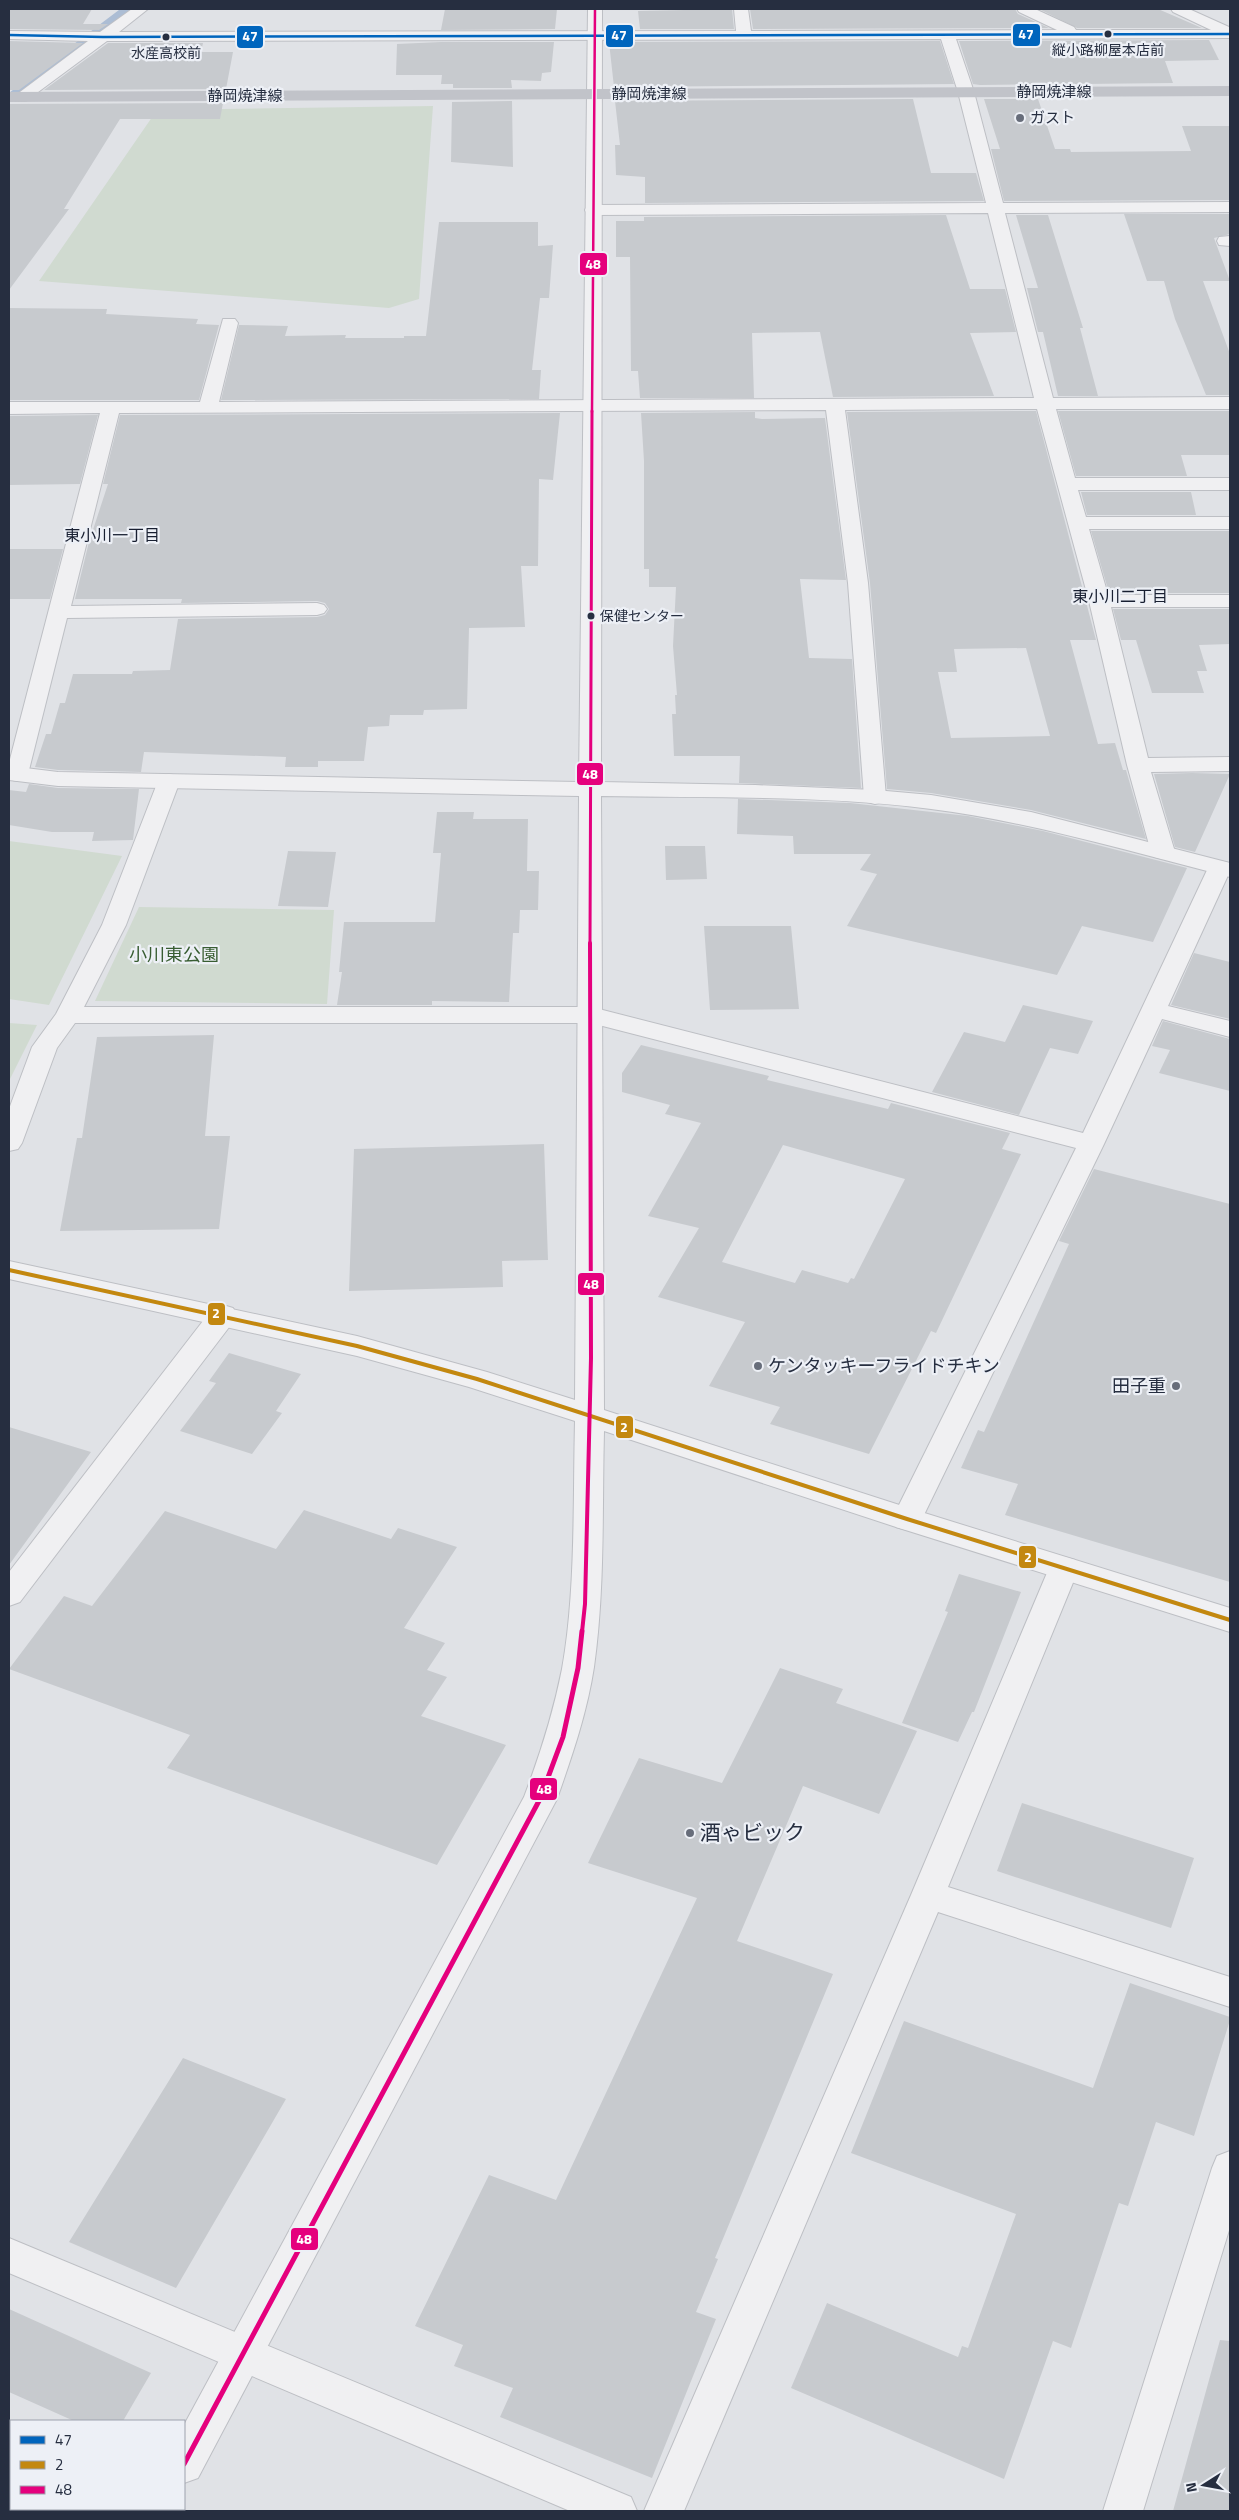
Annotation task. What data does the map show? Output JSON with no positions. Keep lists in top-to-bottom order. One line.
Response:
{"streets":{"main road":["静岡焼津線"]},"districts":["東小川一丁目","東小川二丁目"],"parks":["小川東公園"],"places":["縦小路柳屋本店前","水産高校前","ガスト","保健センター","ケンタッキーフライドチキン","田子重","酒ゃビック"],"lines":["transit line 48","transit line 47","transit line 2"],"legend":["47","2","48"],"north":"left"}
